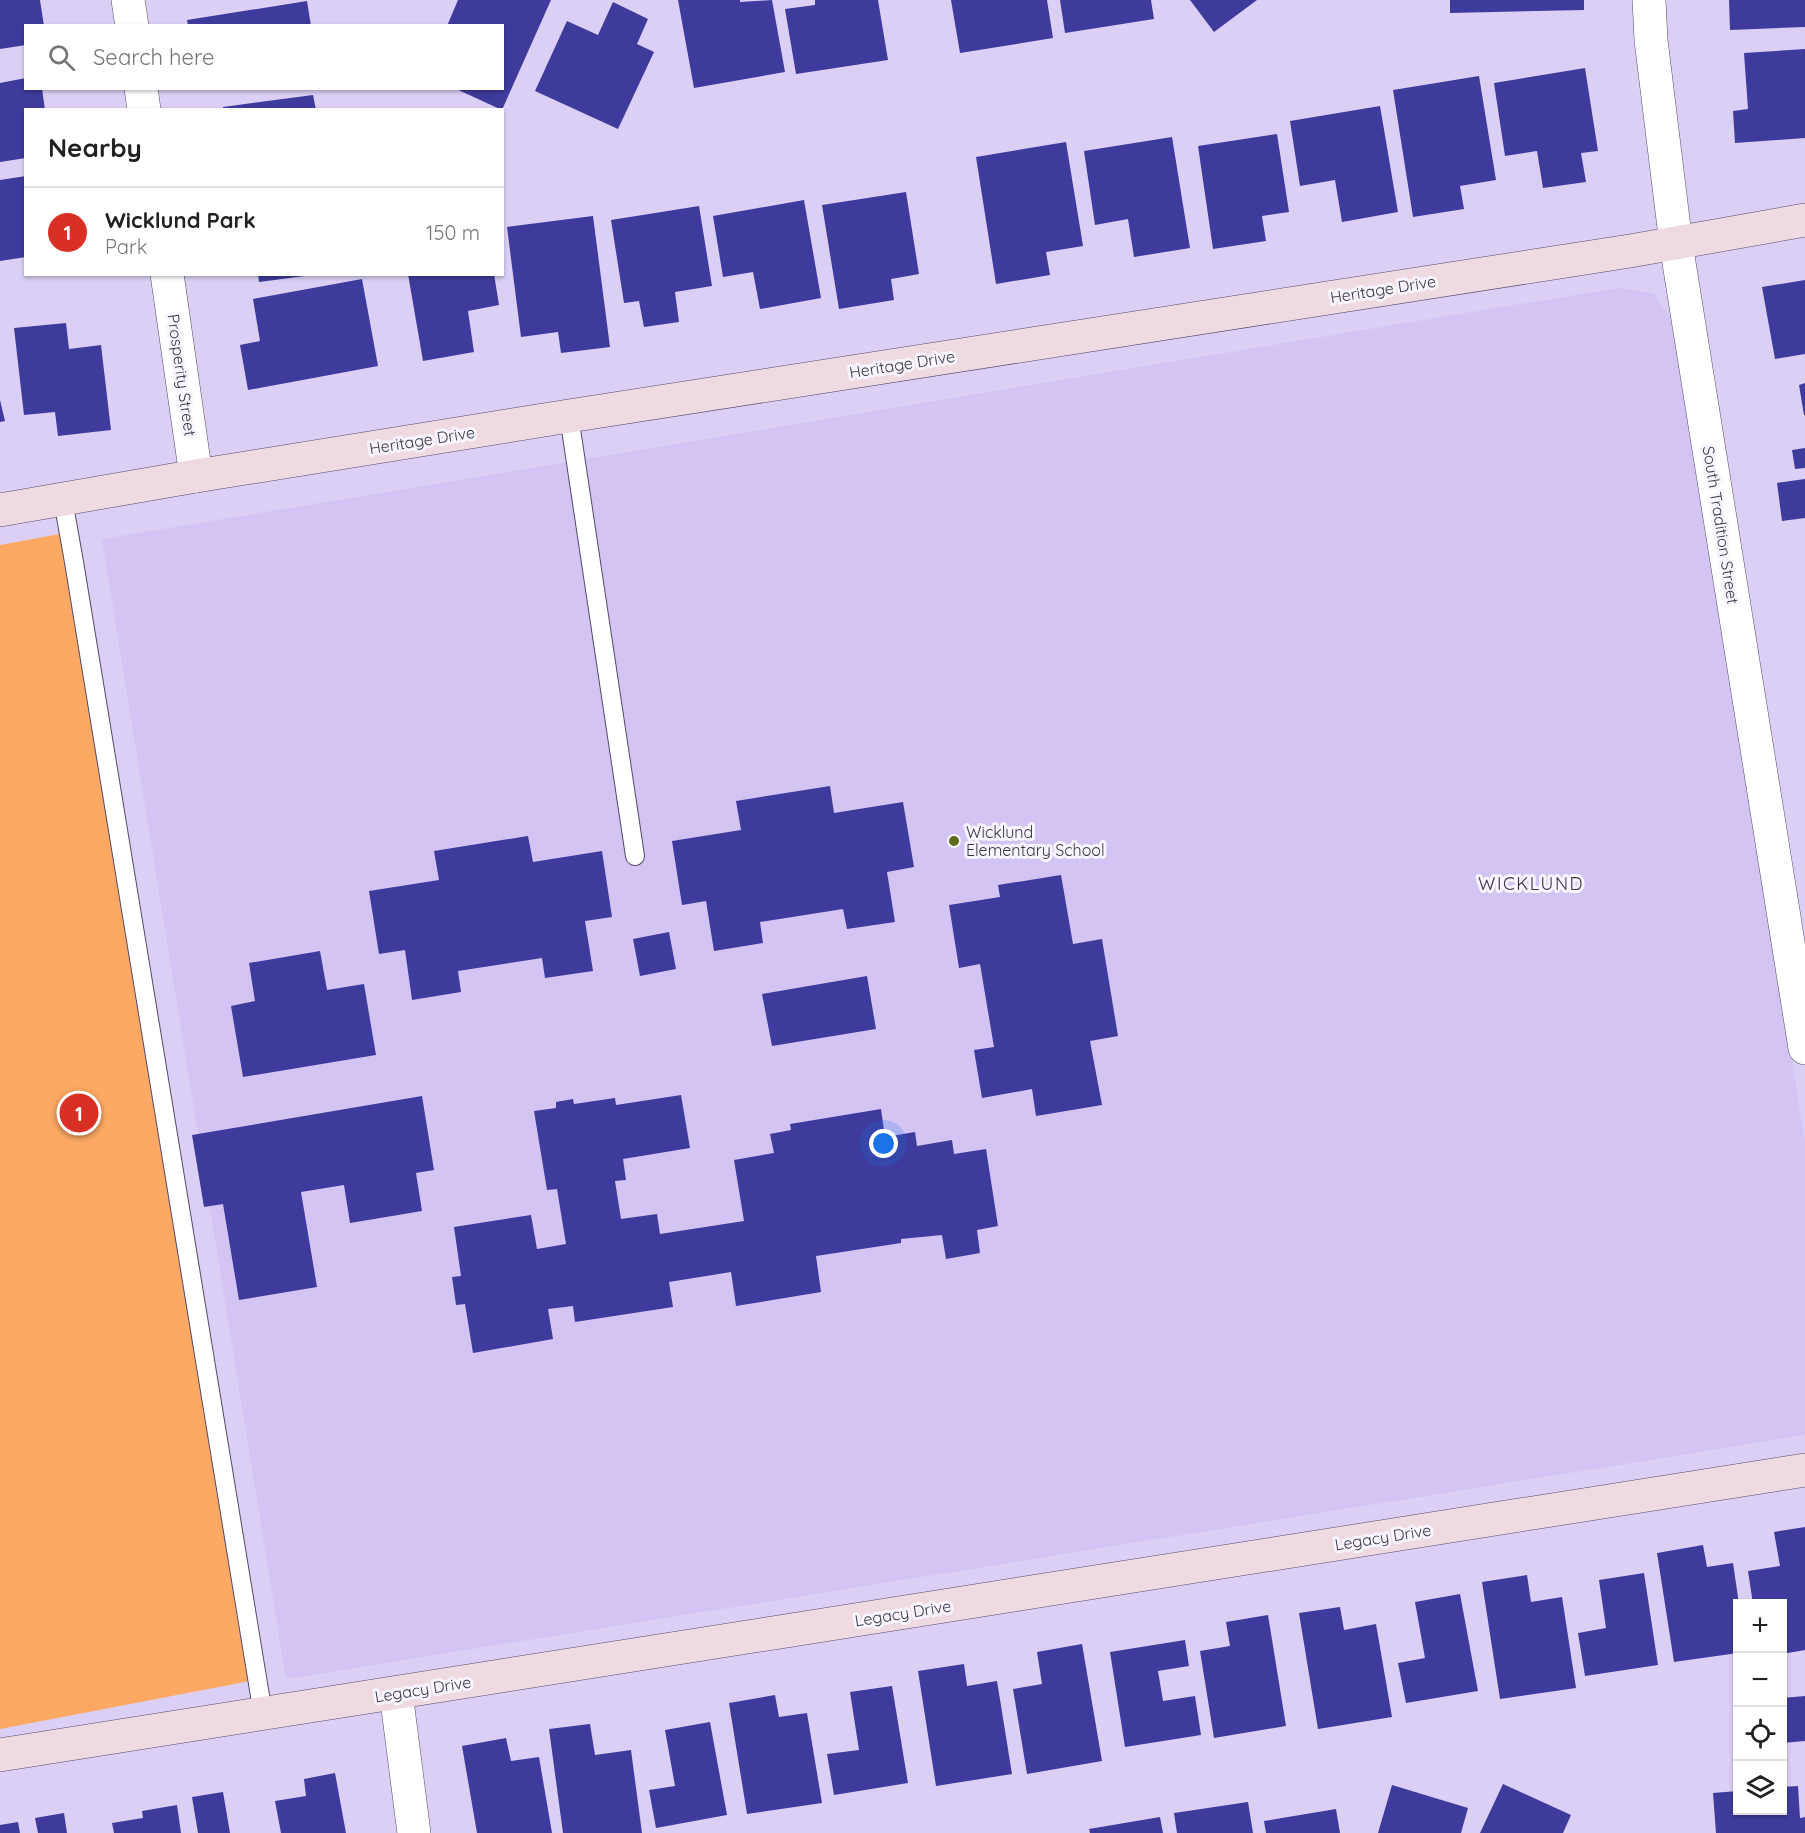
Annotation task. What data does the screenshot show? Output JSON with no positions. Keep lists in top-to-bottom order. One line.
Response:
{"streets":{"street":["Heritage Drive","Prosperity Street","South Tradition Street","Legacy Drive"]},"crossings":[["Heritage Drive","Prosperity Street"],["Heritage Drive","South Tradition Street"]],"districts":["WICKLUND"],"places":["Wicklund Elementary School"],"page":{"search":"Search here","heading":"Nearby","list":[{"mark":"1","name":"Wicklund Park","note":"Park","value":"150 m"}],"pins":"1","map_buttons":["+","−"]}}
